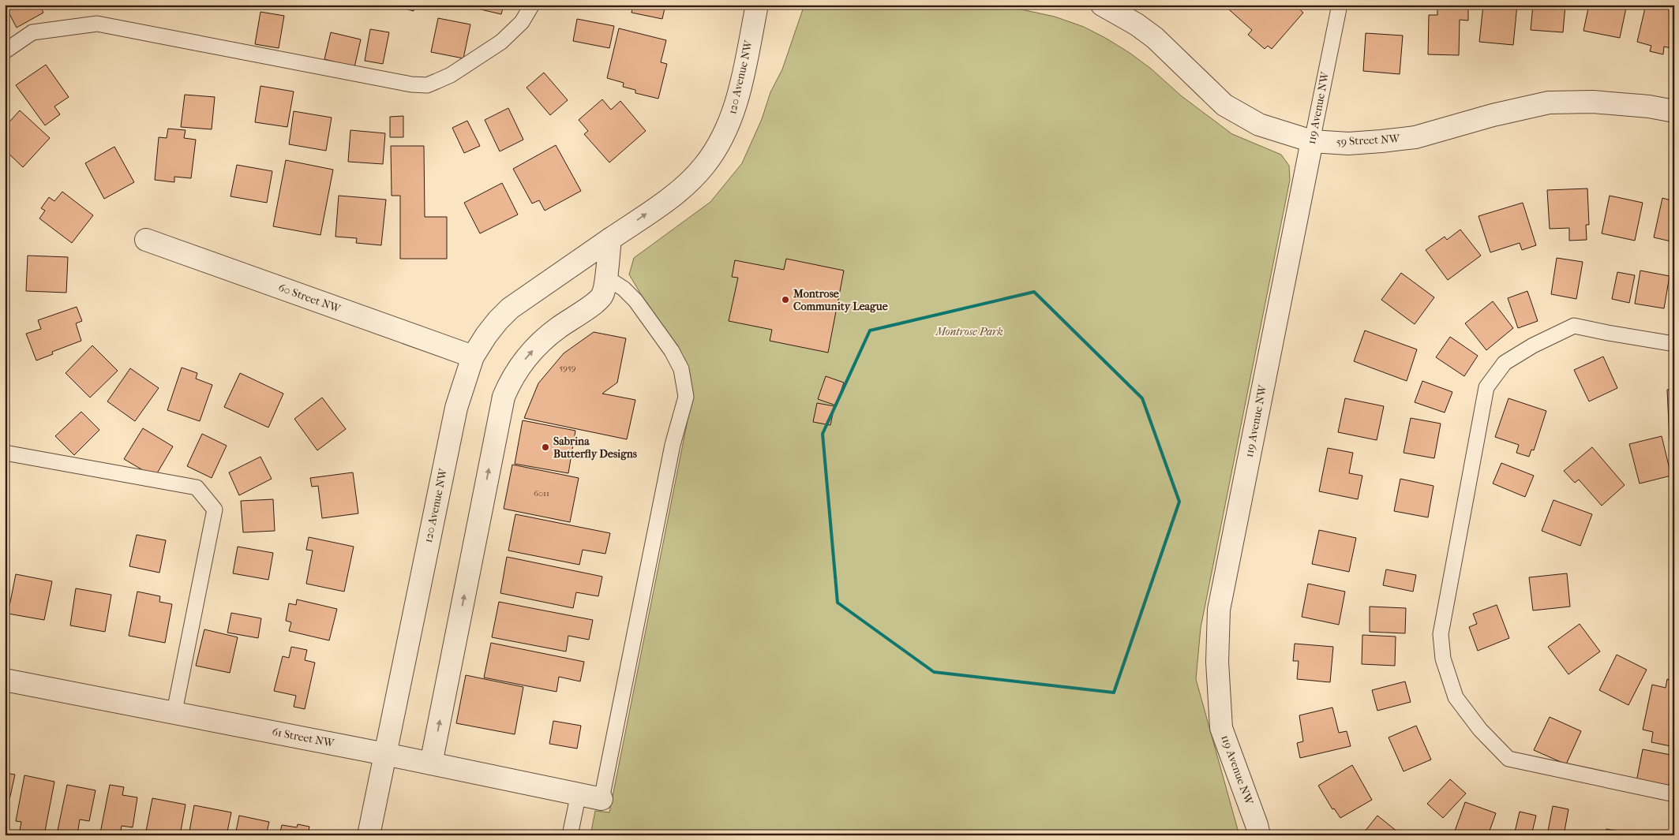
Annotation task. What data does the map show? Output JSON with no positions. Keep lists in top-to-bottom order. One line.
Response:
{"streets":{"street":["120 Avenue NW","119 Avenue NW","59 Street NW","60 Street NW","61 Street NW"]},"crossings":[["120 Avenue NW","60 Street NW"],["120 Avenue NW","61 Street NW"],["119 Avenue NW","59 Street NW"]],"parks":["Montrose Park"],"places":["Montrose Community League","Sabrina Butterfly Designs"],"house_numbers":["5959","6011"]}
